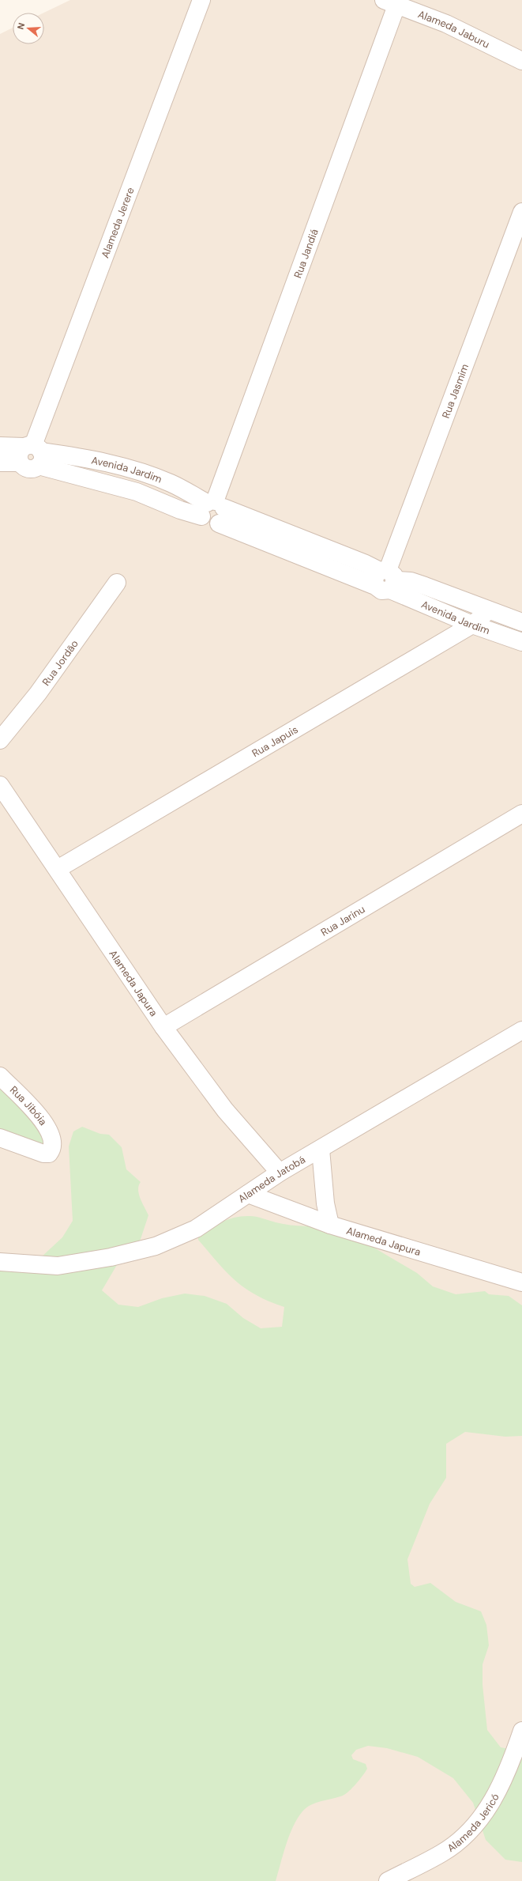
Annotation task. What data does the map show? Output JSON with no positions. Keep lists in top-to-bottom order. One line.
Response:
{"streets":{"street":["Alameda Jaburu","Alameda Jerere","Rua Jandiá","Rua Jasmim","Avenida Jardim","Rua Jordão","Rua Japuis","Rua Jarinu","Alameda Japura","Rua Jibóia","Alameda Jatobá","Alameda Jericó"]},"crossings":[["Alameda Jaburu","Rua Jandiá"],["Alameda Jerere","Avenida Jardim"],["Rua Jandiá","Avenida Jardim"],["Rua Jasmim","Avenida Jardim"],["Avenida Jardim","Rua Japuis"],["Rua Japuis","Alameda Japura"],["Rua Jarinu","Alameda Japura"],["Alameda Japura","Alameda Jatobá"]],"north":"left"}
